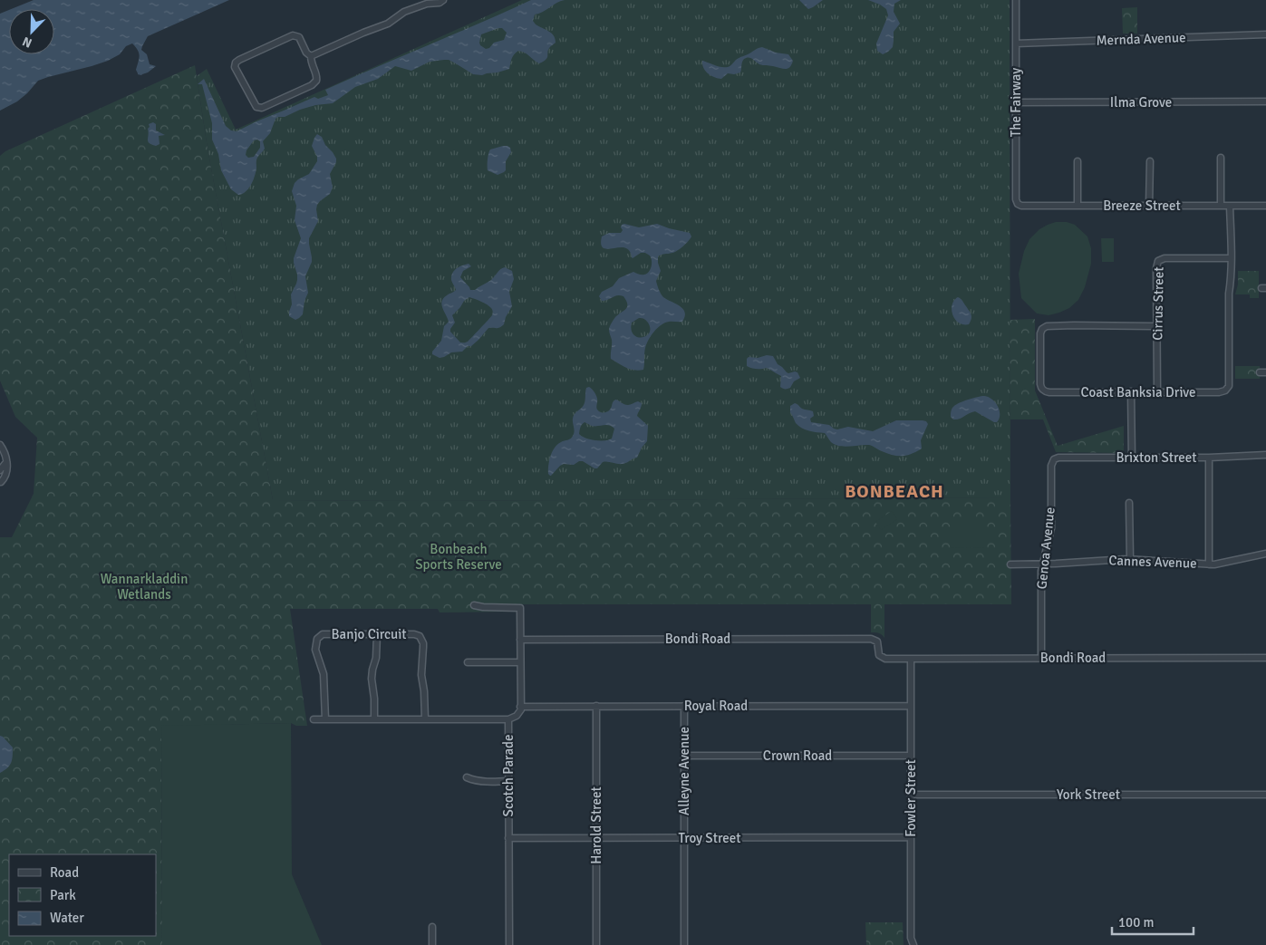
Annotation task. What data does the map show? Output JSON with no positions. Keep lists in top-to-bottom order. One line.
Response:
{"streets":{"street":["Mernda Avenue","The Fairway","Ilma Grove","Breeze Street","Cirrus Street","Coast Banksia Drive","Brixton Street","Genoa Avenue","Cannes Avenue","Banjo Circuit","Bondi Road","Royal Road","Crown Road","Alleyne Avenue","Scotch Parade","York Street","Fowler Street","Harold Street","Troy Street"]},"crossings":[["Mernda Avenue","The Fairway"],["The Fairway","Ilma Grove"],["The Fairway","Breeze Street"],["Breeze Street","Coast Banksia Drive"],["Cirrus Street","Coast Banksia Drive"],["Brixton Street","Genoa Avenue"],["Genoa Avenue","Cannes Avenue"],["Genoa Avenue","Bondi Road"],["Bondi Road","Fowler Street"],["Royal Road","Alleyne Avenue"],["Royal Road","Scotch Parade"],["Royal Road","Fowler Street"],["Royal Road","Harold Street"],["Crown Road","Alleyne Avenue"],["Crown Road","Fowler Street"],["Alleyne Avenue","Troy Street"],["Scotch Parade","Troy Street"],["York Street","Fowler Street"],["Fowler Street","Troy Street"],["Harold Street","Troy Street"]],"districts":["BONBEACH"],"parks":["Bonbeach Sports Reserve","Wannarkladdin Wetlands"],"legend":["Road","Park","Water"],"scale_bar":"100 m","north":"bottom left"}
